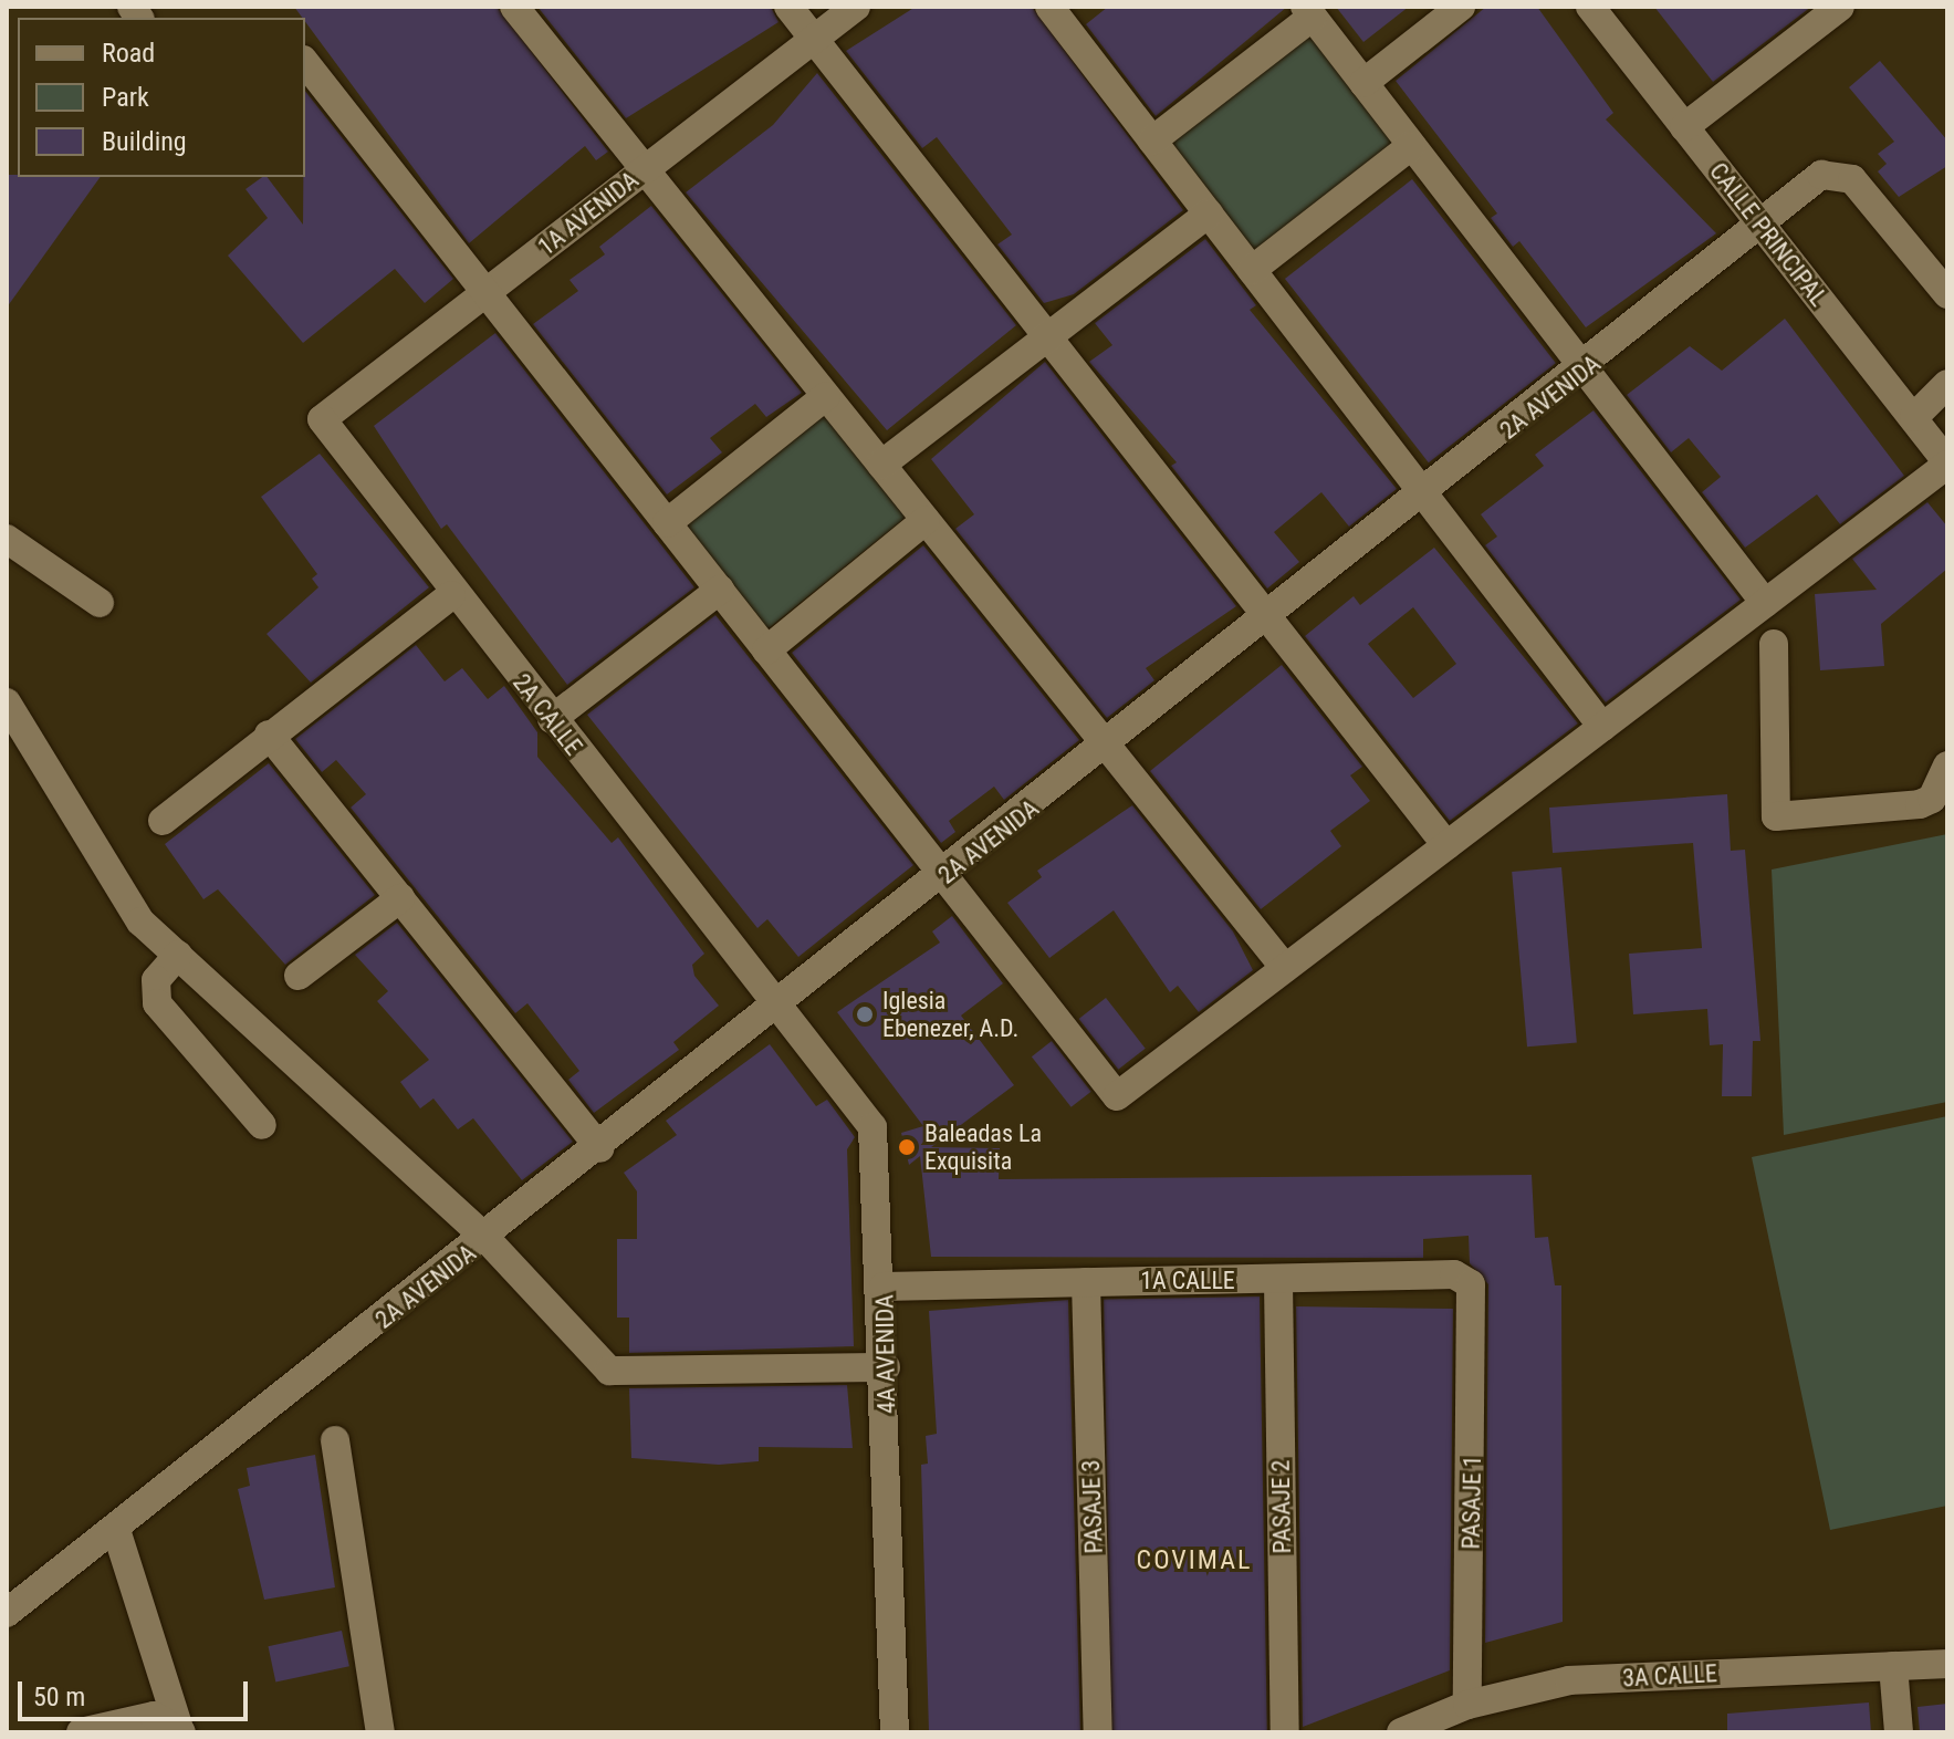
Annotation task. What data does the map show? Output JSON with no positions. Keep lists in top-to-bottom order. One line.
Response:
{"streets":{"street":["1A AVENIDA","CALLE PRINCIPAL","2A AVENIDA","2A CALLE","1A CALLE","4A AVENIDA","PASAJE 1","PASAJE 3","PASAJE 2","3A CALLE"]},"crossings":[["1A AVENIDA","2A CALLE"],["CALLE PRINCIPAL","2A AVENIDA"],["2A AVENIDA","2A CALLE"],["2A AVENIDA","4A AVENIDA"],["2A CALLE","4A AVENIDA"],["1A CALLE","4A AVENIDA"],["1A CALLE","PASAJE 1"],["1A CALLE","PASAJE 3"],["1A CALLE","PASAJE 2"],["PASAJE 1","3A CALLE"]],"districts":["COVIMAL"],"places":["Iglesia Ebenezer, A.D.","Baleadas La Exquisita"],"legend":["Road","Park","Building"],"scale_bar":"50 m"}
